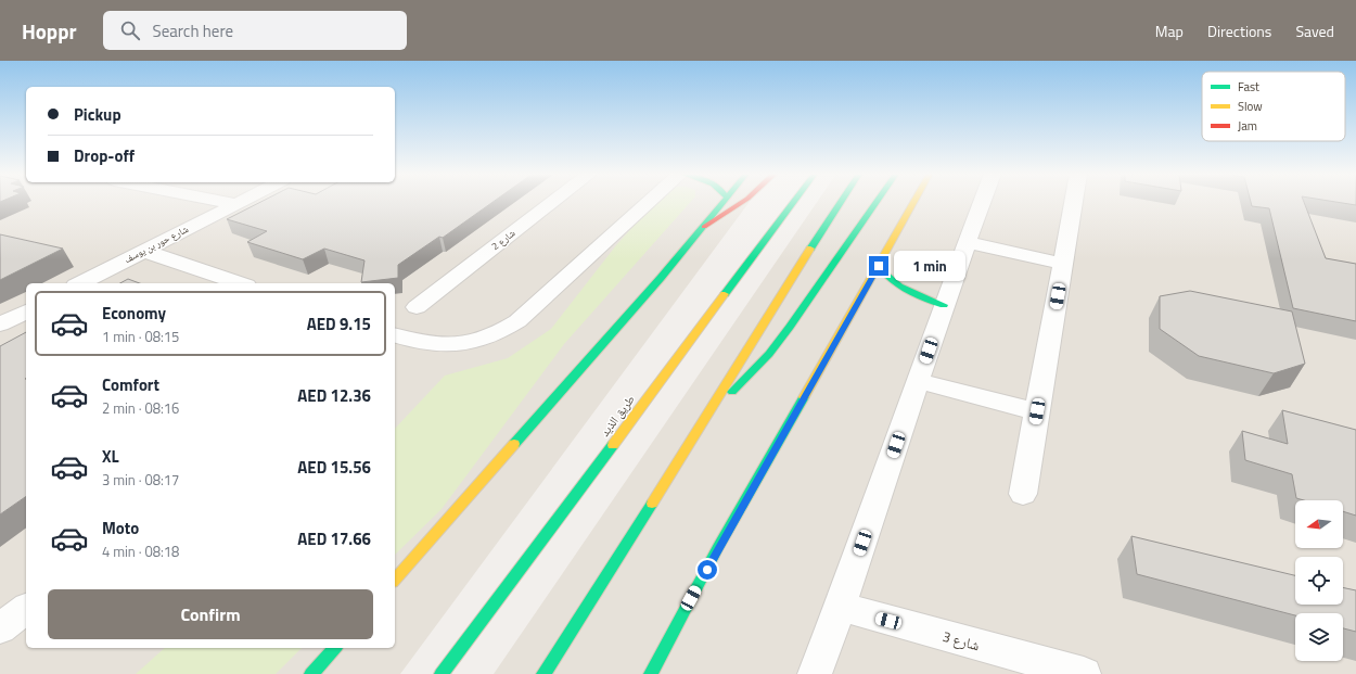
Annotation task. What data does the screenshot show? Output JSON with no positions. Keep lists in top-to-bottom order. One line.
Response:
{"streets":{"main road":["طريق الذيد"],"street":["شارع 2","شارع حور بن يوسف","شارع 3"]},"legend":["Fast","Slow","Jam"],"north":"left","page":{"header":"Hoppr","search":"Search here","nav":["Map","Directions","Saved"],"banner":["Pickup","Drop-off"],"bubble":"1 min","list":[{"name":"Economy","note":"1 min · 08:15","value":"AED 9.15"},{"name":"Comfort","note":"2 min · 08:16","value":"AED 12.36"},{"name":"XL","note":"3 min · 08:17","value":"AED 15.56"},{"name":"Moto","note":"4 min · 08:18","value":"AED 17.66"}],"buttons":"Confirm"}}
